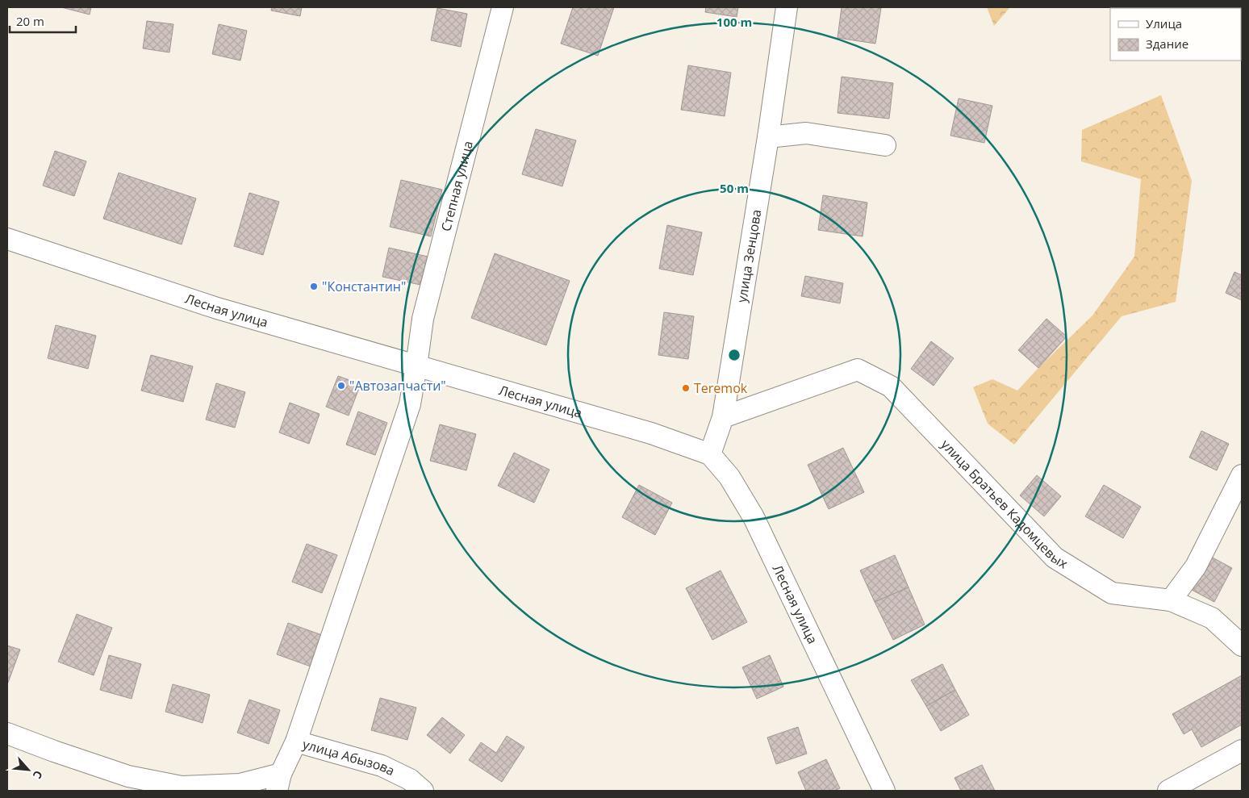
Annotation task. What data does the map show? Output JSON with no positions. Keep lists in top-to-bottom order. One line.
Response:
{"streets":{"street":["Степная улица","улица Зенцова","Лесная улица","улица Братьев Кадомцевых","улица Абызова"]},"crossings":[["Степная улица","Лесная улица"],["Степная улица","улица Абызова"],["улица Зенцова","Лесная улица"],["улица Зенцова","улица Братьев Кадомцевых"]],"places":["\"Константин\"","\"Автозапчасти\"","Teremok"],"legend":["Улица","Здание"],"scale_bar":"20 m","north":"bottom right","rings":["100 m","50 m"]}
